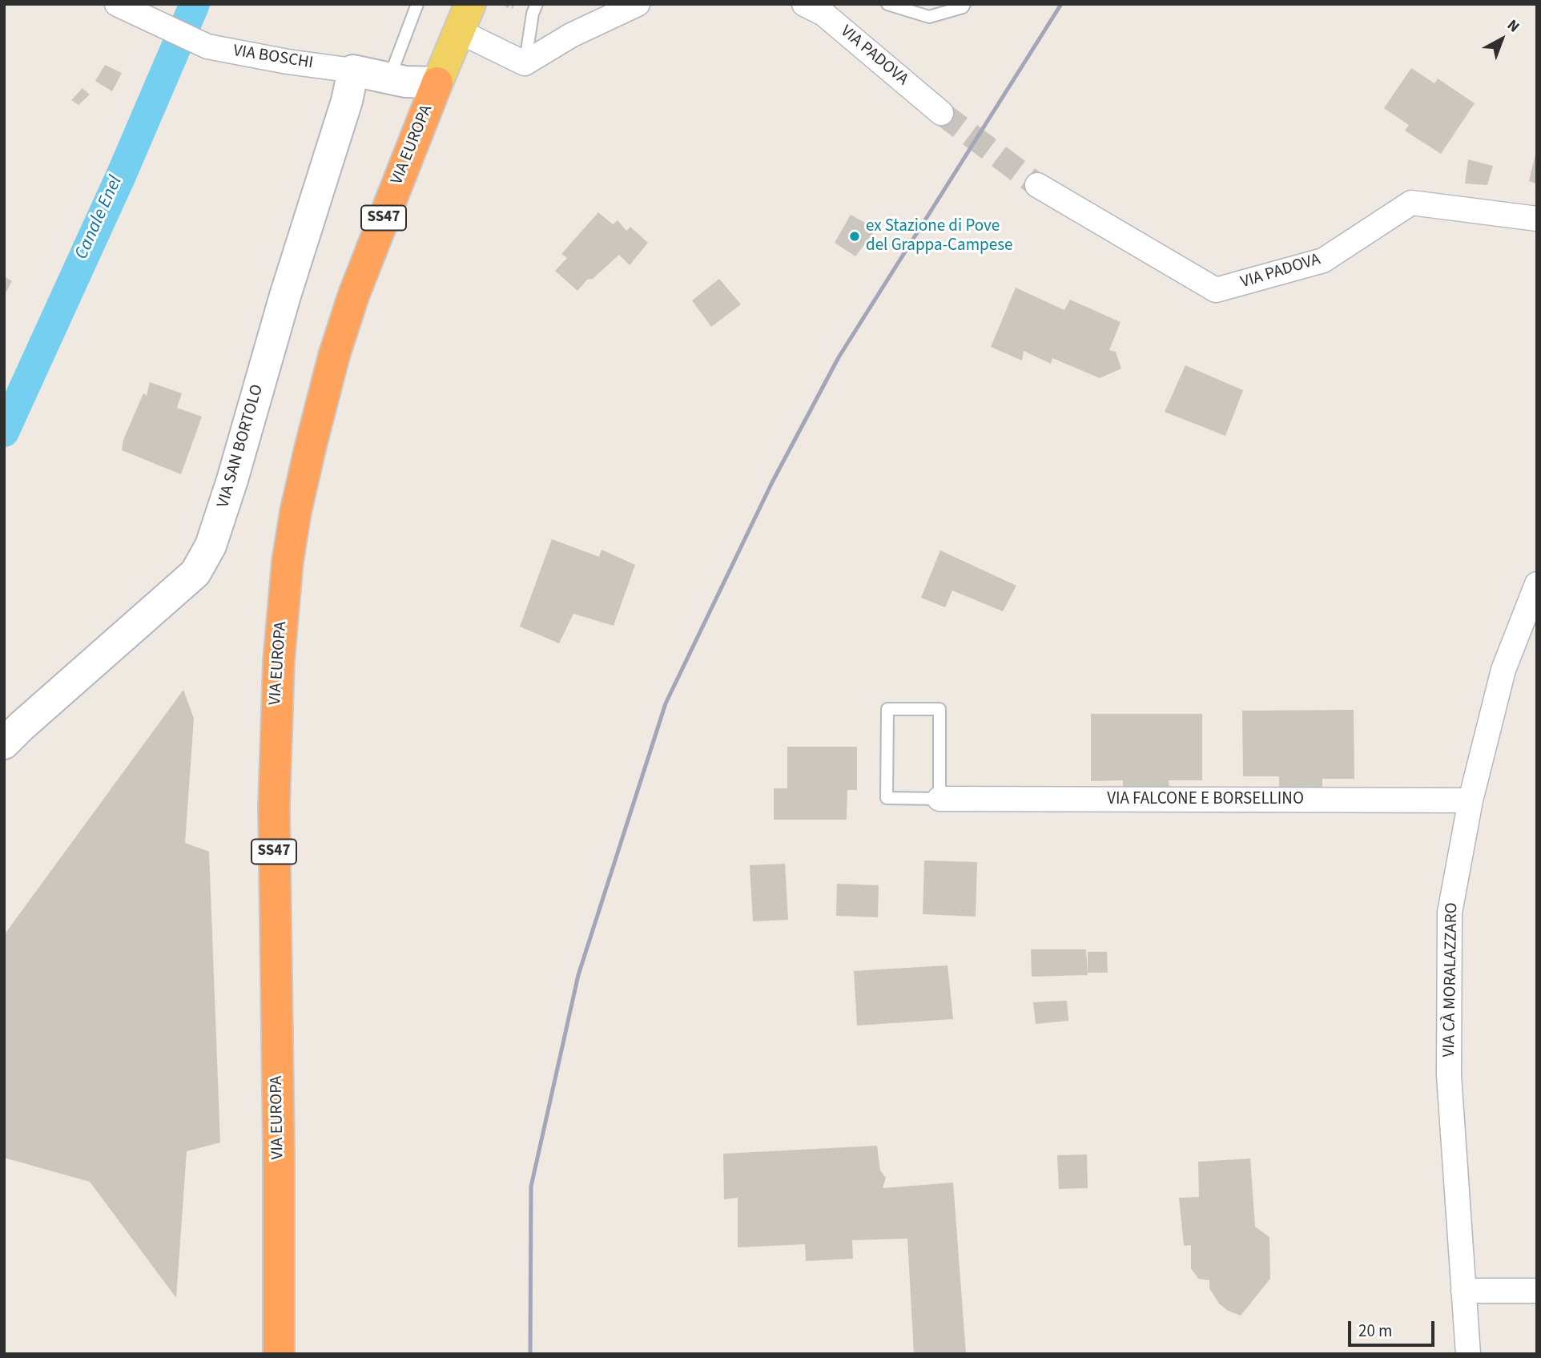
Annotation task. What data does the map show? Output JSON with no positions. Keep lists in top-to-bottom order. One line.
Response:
{"streets":{"highway":["VIA EUROPA","SS47"],"street":["VIA PADOVA","VIA BOSCHI","VIA SAN BORTOLO","VIA FALCONE E BORSELLINO","VIA CÀ MORALAZZARO"]},"crossings":[["VIA BOSCHI","VIA EUROPA"],["VIA BOSCHI","VIA SAN BORTOLO"],["VIA FALCONE E BORSELLINO","VIA CÀ MORALAZZARO"]],"water":["Canale Enel"],"places":["ex Stazione di Pove del Grappa-Campese"],"scale_bar":"20 m","north":"top right"}
